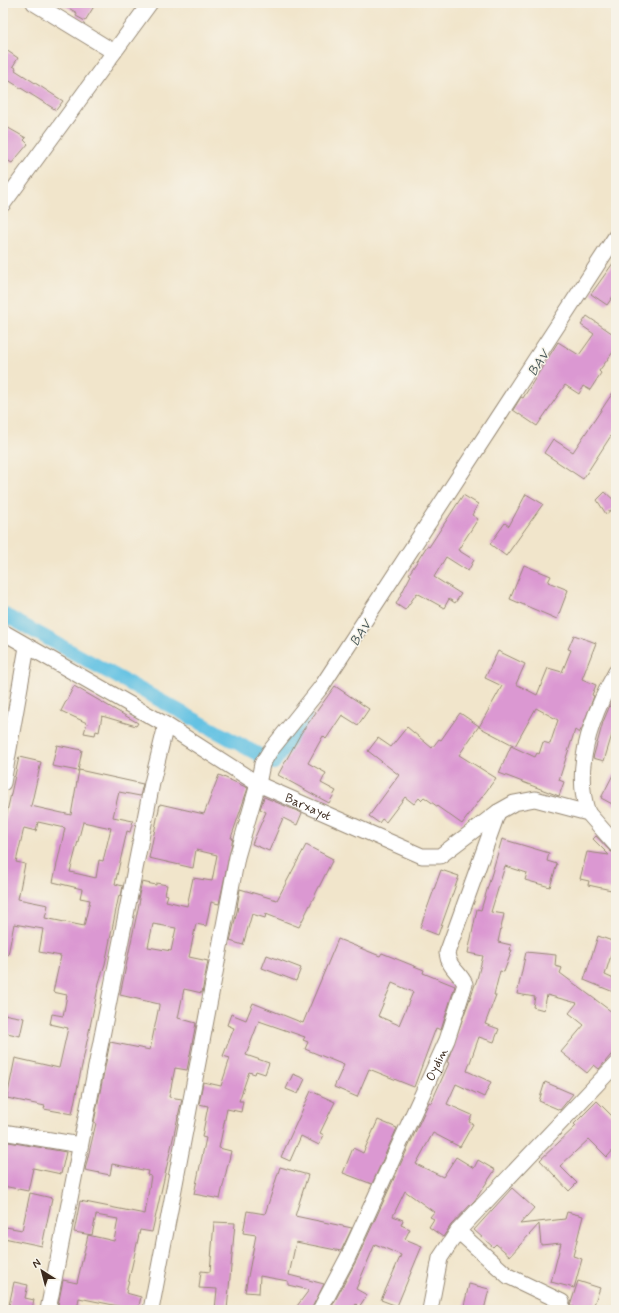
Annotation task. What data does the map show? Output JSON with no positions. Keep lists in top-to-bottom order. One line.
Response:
{"streets":{"street":["Barxayot","Oydin"]},"crossings":[["Barxayot","Oydin"]],"water":["BAV"],"north":"top left"}
